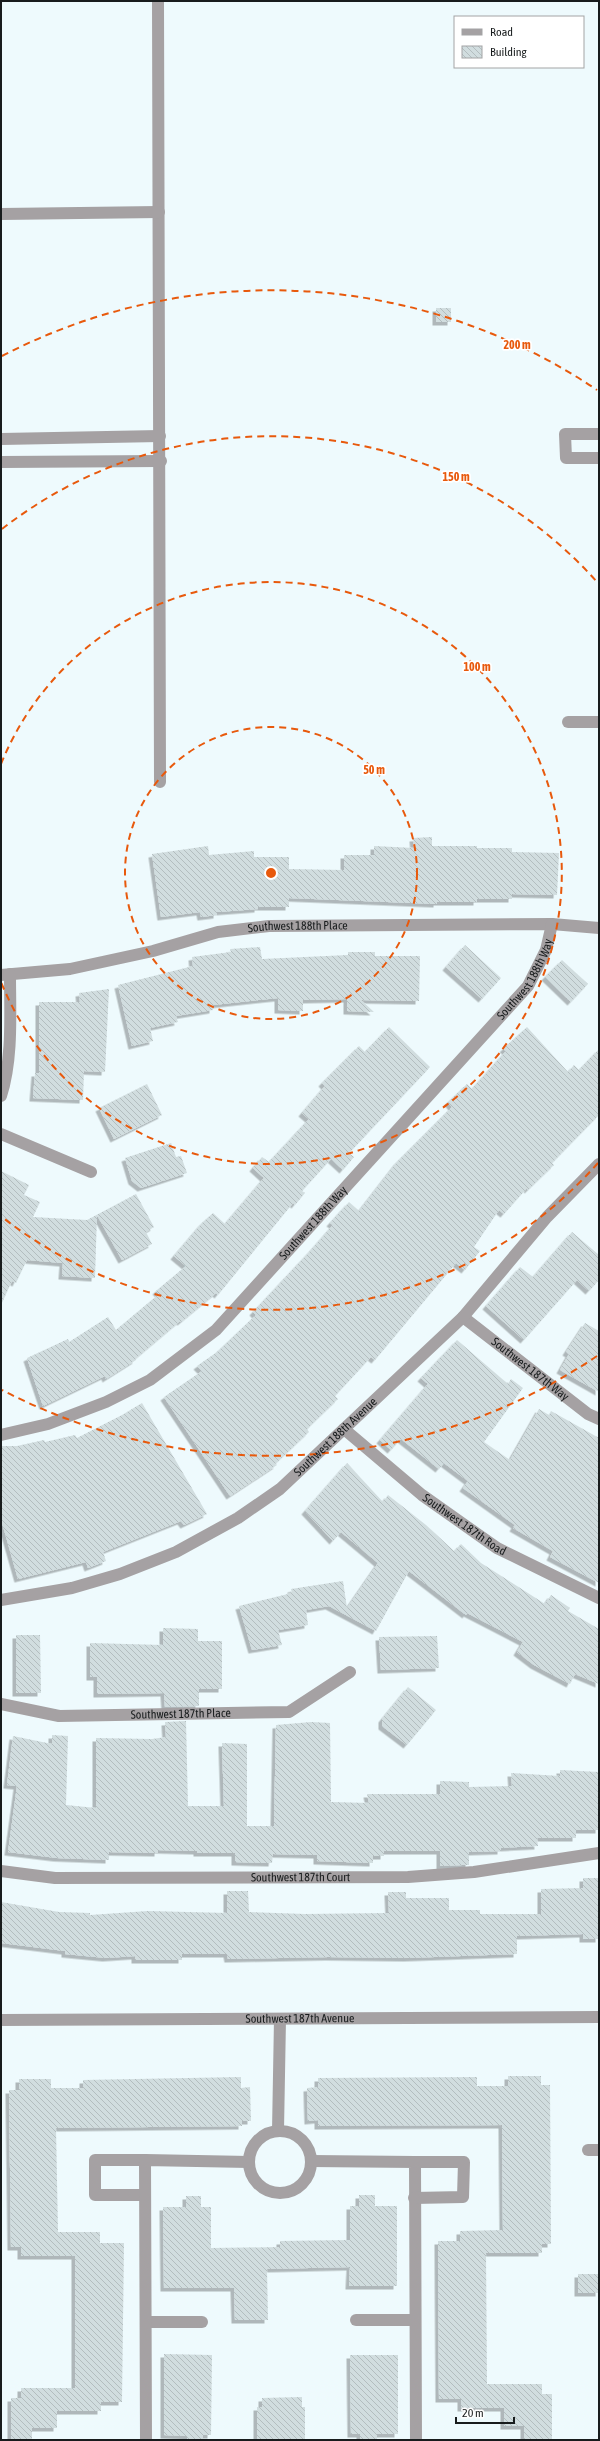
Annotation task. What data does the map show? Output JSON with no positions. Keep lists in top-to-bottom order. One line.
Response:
{"streets":{"street":["Southwest 188th Place","Southwest 188th Way","Southwest 187th Way","Southwest 188th Avenue","Southwest 187th Road","Southwest 187th Place","Southwest 187th Court","Southwest 187th Avenue"]},"crossings":[["Southwest 188th Place","Southwest 188th Way"],["Southwest 187th Way","Southwest 188th Avenue"],["Southwest 188th Avenue","Southwest 187th Road"]],"legend":["Road","Building"],"scale_bar":"20 m","rings":["200 m","150 m","100 m","50 m"]}
